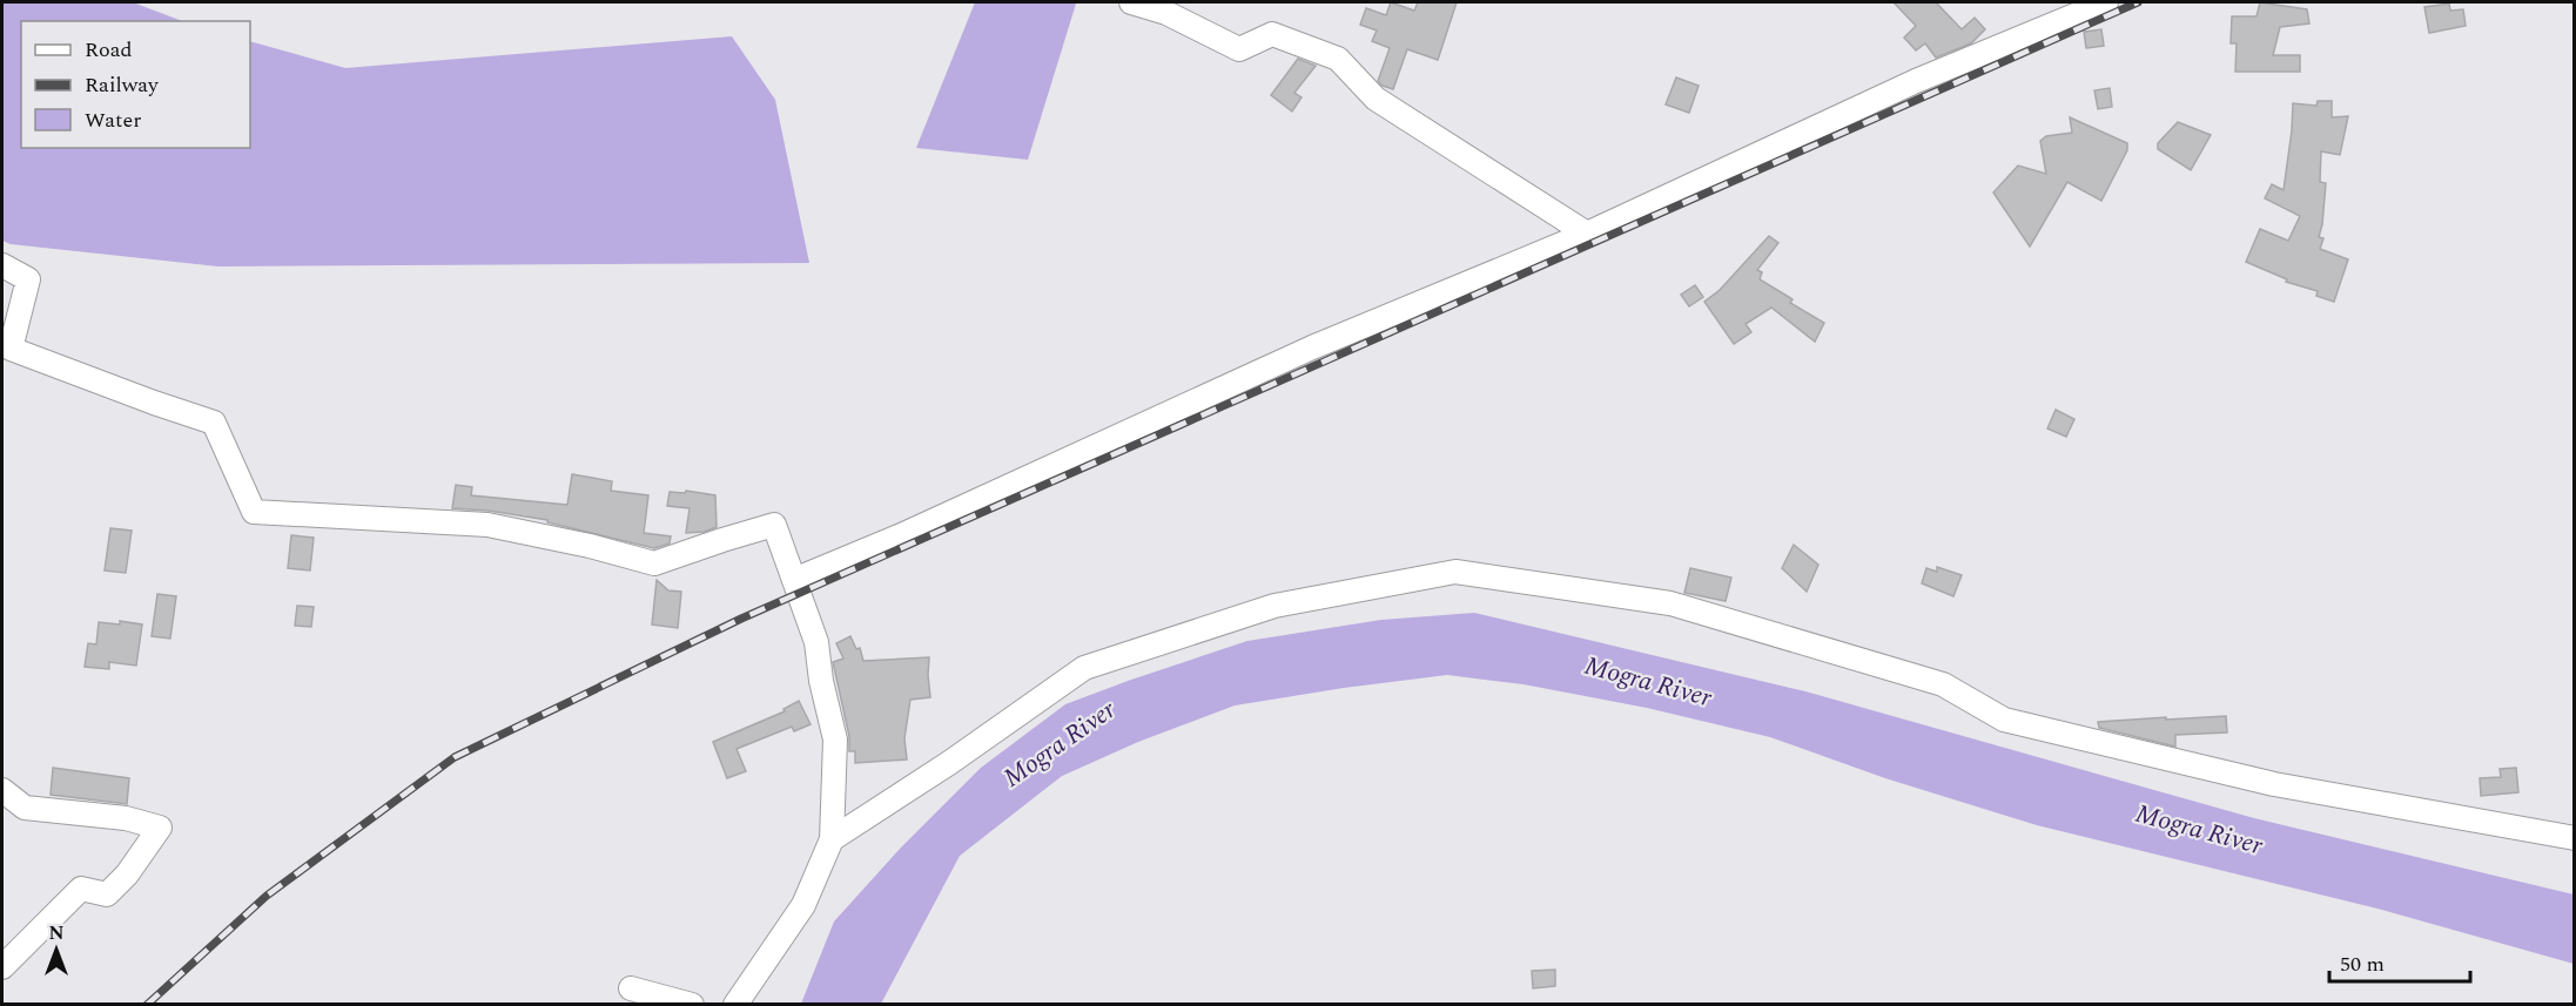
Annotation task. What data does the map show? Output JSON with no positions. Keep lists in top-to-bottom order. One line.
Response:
{"water":["Mogra River"],"legend":["Road","Railway","Water"],"scale_bar":"50 m","north":"top"}
